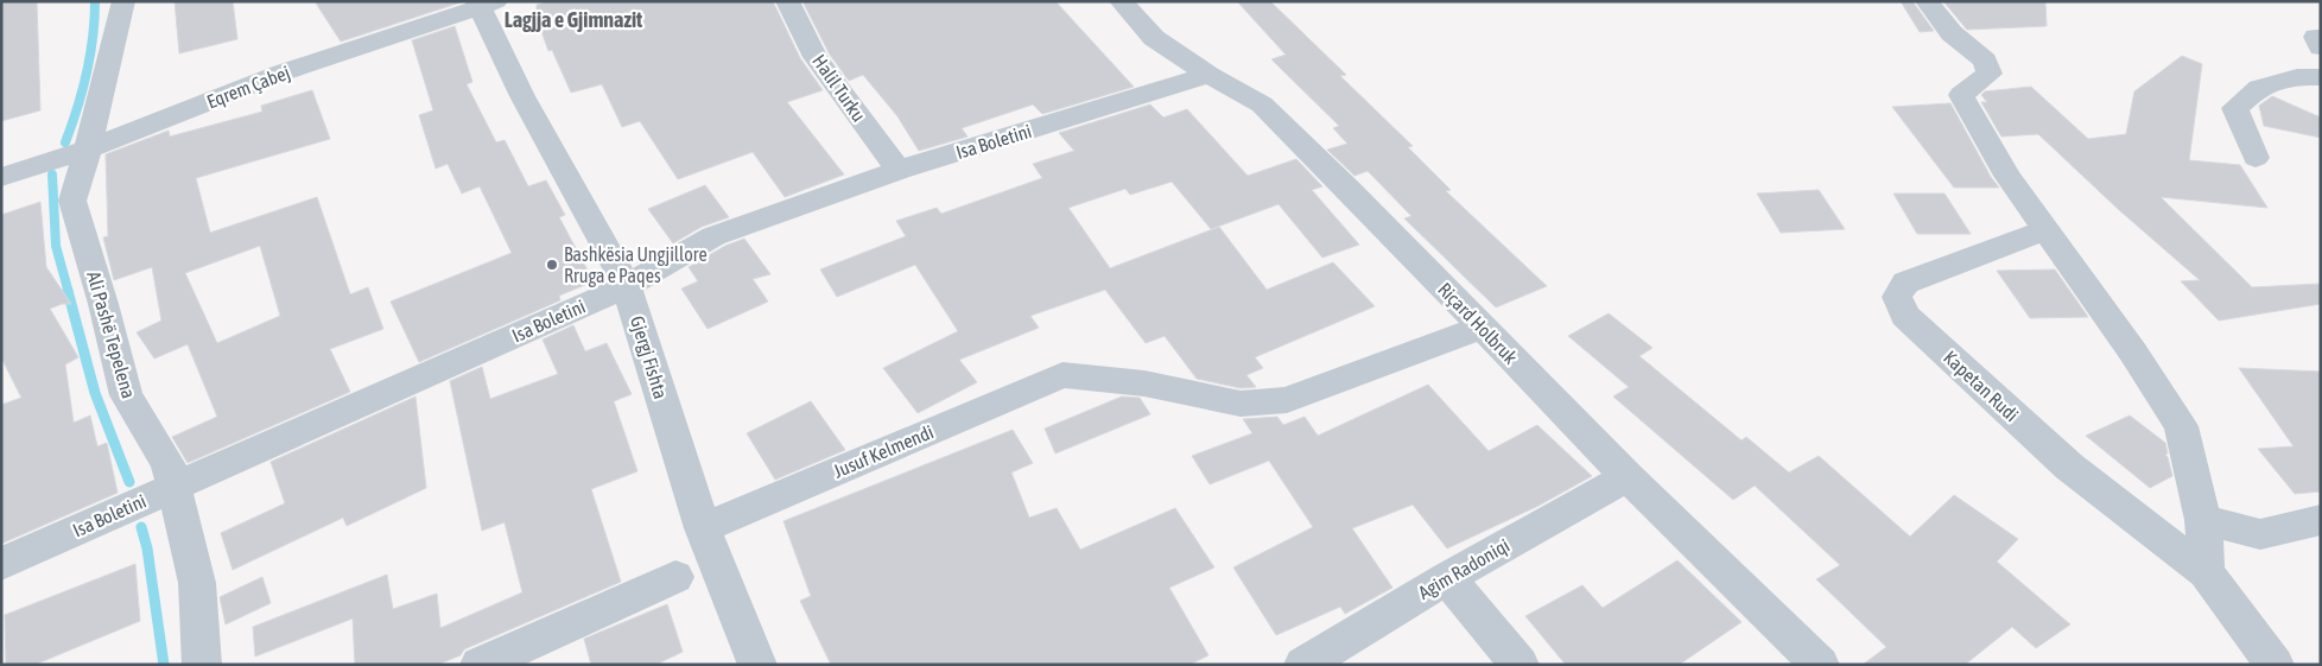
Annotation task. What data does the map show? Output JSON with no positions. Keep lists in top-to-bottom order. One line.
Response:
{"streets":{"street":["Eqrem Çabej","Halil Turku","Isa Boletini","Riçard Holbruk","Ali Pashë Tepelena","Gjergj Fishta","Kapetan Rudi","Jusuf Kelmendi","Agim Radoniqi"]},"crossings":[["Eqrem Çabej","Ali Pashë Tepelena"],["Eqrem Çabej","Gjergj Fishta"],["Halil Turku","Isa Boletini"],["Isa Boletini","Riçard Holbruk"],["Isa Boletini","Ali Pashë Tepelena"],["Isa Boletini","Gjergj Fishta"],["Riçard Holbruk","Jusuf Kelmendi"],["Riçard Holbruk","Agim Radoniqi"],["Gjergj Fishta","Jusuf Kelmendi"]],"districts":["Lagjja e Gjimnazit"],"places":["Bashkësia Ungjillore Rruga e Paqes"]}
